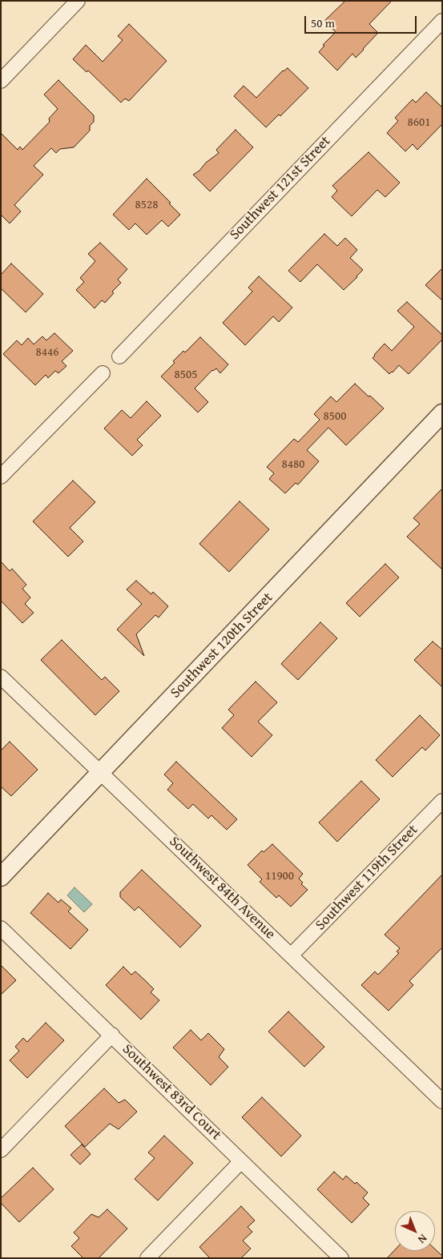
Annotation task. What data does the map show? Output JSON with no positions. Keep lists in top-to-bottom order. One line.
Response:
{"streets":{"street":["Southwest 121st Street","Southwest 120th Street","Southwest 119th Street","Southwest 84th Avenue","Southwest 83rd Court"]},"crossings":[["Southwest 120th Street","Southwest 84th Avenue"],["Southwest 119th Street","Southwest 84th Avenue"]],"house_numbers":["8601","8528","8446","8505","8500","8480","11900"],"scale_bar":"50 m","north":"bottom right"}
